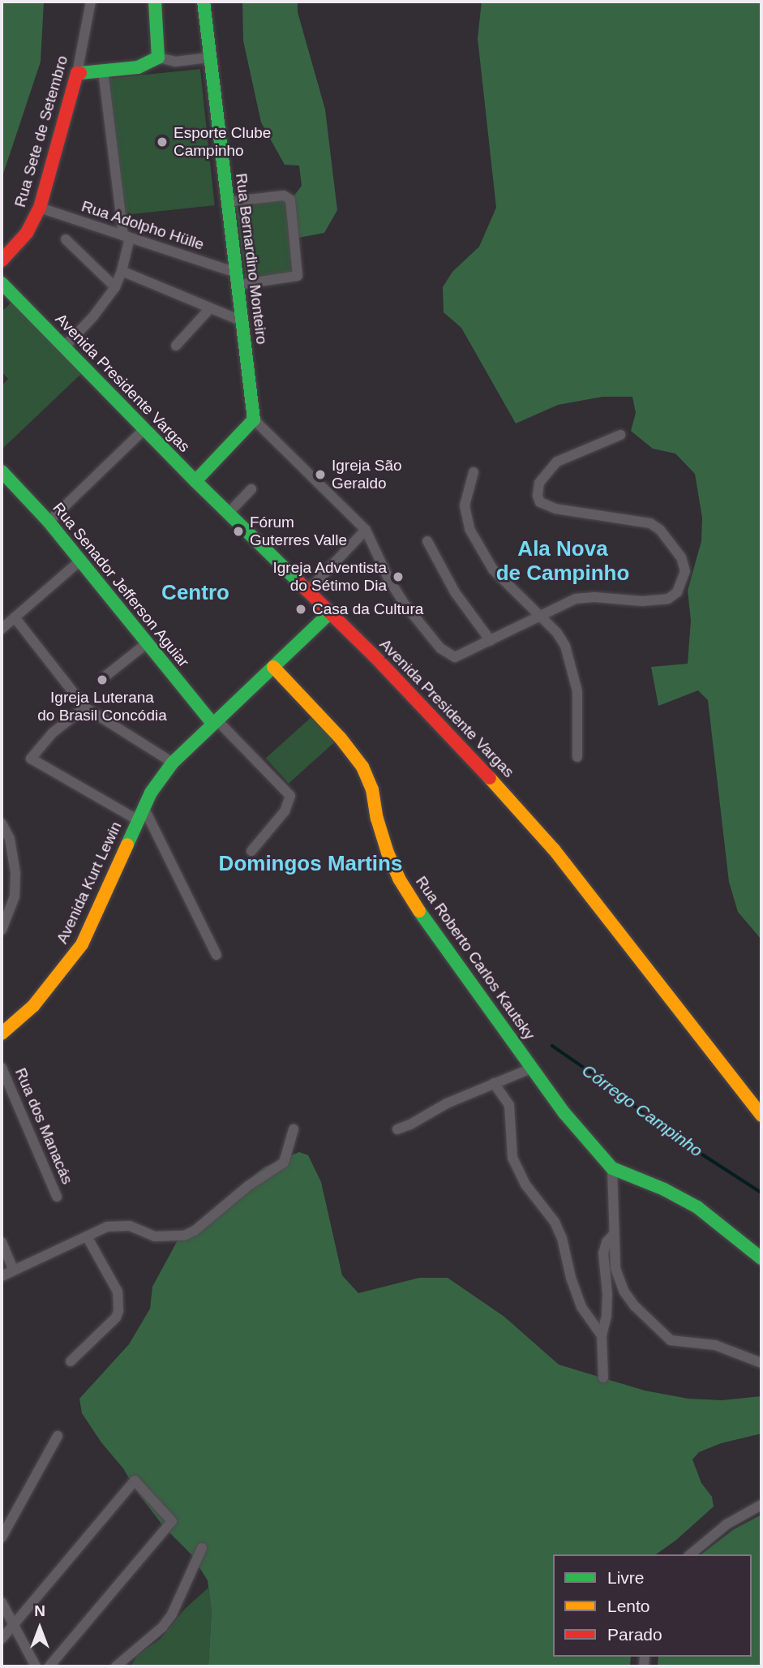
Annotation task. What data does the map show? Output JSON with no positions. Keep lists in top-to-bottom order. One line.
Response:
{"streets":{"main road":["Rua Sete de Setembro","Rua Bernardino Monteiro","Avenida Presidente Vargas","Rua Senador Jefferson Aguiar","Avenida Kurt Lewin","Rua Roberto Carlos Kautsky"],"street":["Rua Adolpho Hülle","Rua dos Manacás"]},"crossings":[["Rua Sete de Setembro","Rua Adolpho Hülle"],["Rua Adolpho Hülle","Rua Bernardino Monteiro"],["Avenida Presidente Vargas","Avenida Kurt Lewin"],["Rua Senador Jefferson Aguiar","Avenida Kurt Lewin"],["Avenida Kurt Lewin","Rua Roberto Carlos Kautsky"]],"districts":["Ala Nova de Campinho","Centro","Domingos Martins"],"water":["Córrego Campinho"],"places":["Esporte Clube Campinho","Igreja São Geraldo","Fórum Guterres Valle","Igreja Adventista do Sétimo Dia","Casa da Cultura","Igreja Luterana do Brasil Concódia"],"legend":["Livre","Lento","Parado"],"north":"top"}
